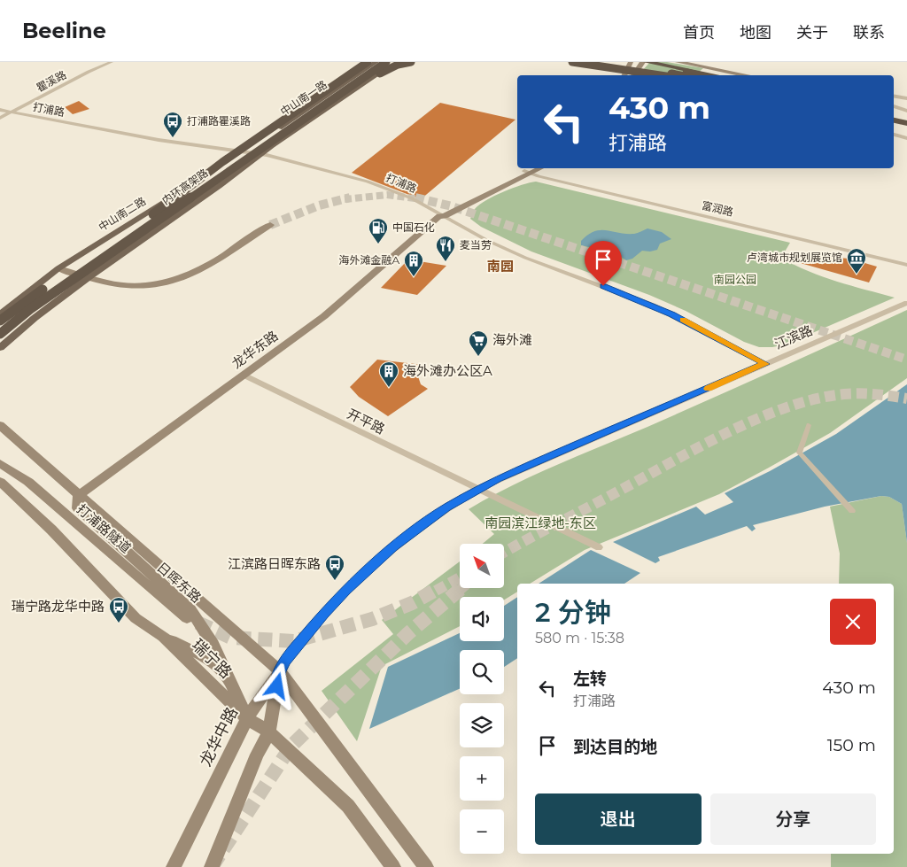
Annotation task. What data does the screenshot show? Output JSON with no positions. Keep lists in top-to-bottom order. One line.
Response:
{"streets":{"highway":["内环高架路"],"main road":["中山南一路","中山南二路","龙华东路","打浦路隧道","日晖东路","瑞宁路","龙华中路"],"street":["瞿溪路","打浦路","富润路","江滨路","开平路"]},"crossings":[["瞿溪路","打浦路"],["中山南一路","打浦路"],["中山南一路","内环高架路"],["中山南一路","中山南二路"],["打浦路","中山南二路"],["打浦路","江滨路"],["打浦路","龙华东路"],["富润路","龙华东路"],["江滨路","开平路"],["江滨路","日晖东路"],["江滨路","龙华中路"],["龙华东路","开平路"],["龙华东路","日晖东路"],["日晖东路","瑞宁路"],["日晖东路","龙华中路"],["瑞宁路","龙华中路"]],"districts":["南园"],"parks":["南园公园","南园滨江绿地-东区"],"places":{"bus stop":["打浦路瞿溪路","江滨路日晖东路","瑞宁路龙华中路"],"fuel station":["中国石化"],"restaurant":["麦当劳"],"museum":["卢湾城市规划展览馆"],"building":["海外滩金融A","海外滩办公区A"],"supermarket":["海外滩"]},"north":"top left","page":{"header":"Beeline","nav":["首页","地图","关于","联系"],"turn":["430 m","打浦路"],"map_buttons":["+","−"],"heading":["2 分钟","580 m · 15:38"],"list":[{"name":"左转","note":"打浦路","value":"430 m"},{"name":"到达目的地","value":"150 m"}],"buttons":["退出","分享"]}}
